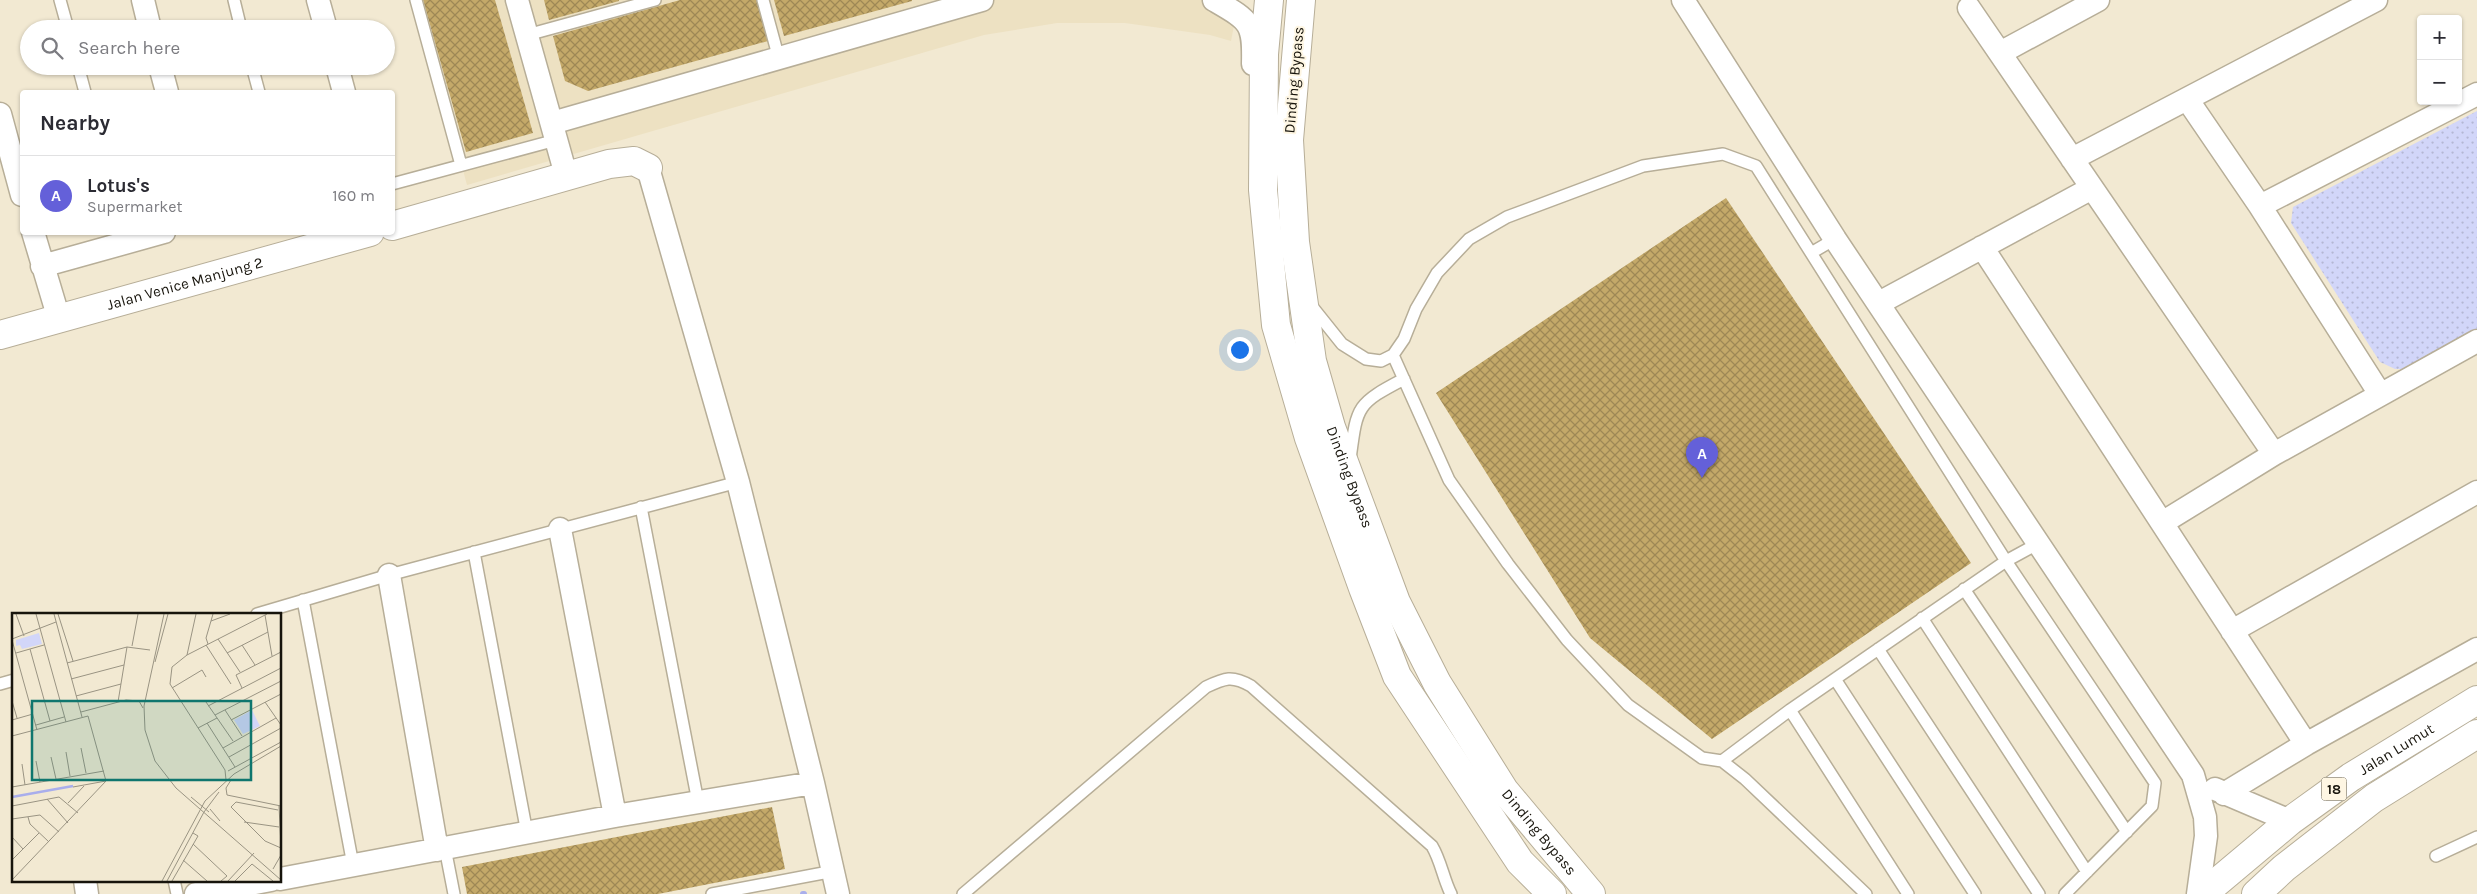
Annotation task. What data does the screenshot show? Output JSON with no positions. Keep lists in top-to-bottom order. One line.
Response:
{"streets":{"main road":["Dinding Bypass","Jalan Venice Manjung 2","Jalan Lumut","18"]},"page":{"map_buttons":["+","−"],"search":"Search here","heading":"Nearby","list":[{"mark":"A","name":"Lotus's","note":"Supermarket","value":"160 m"}],"pins":"A"}}
